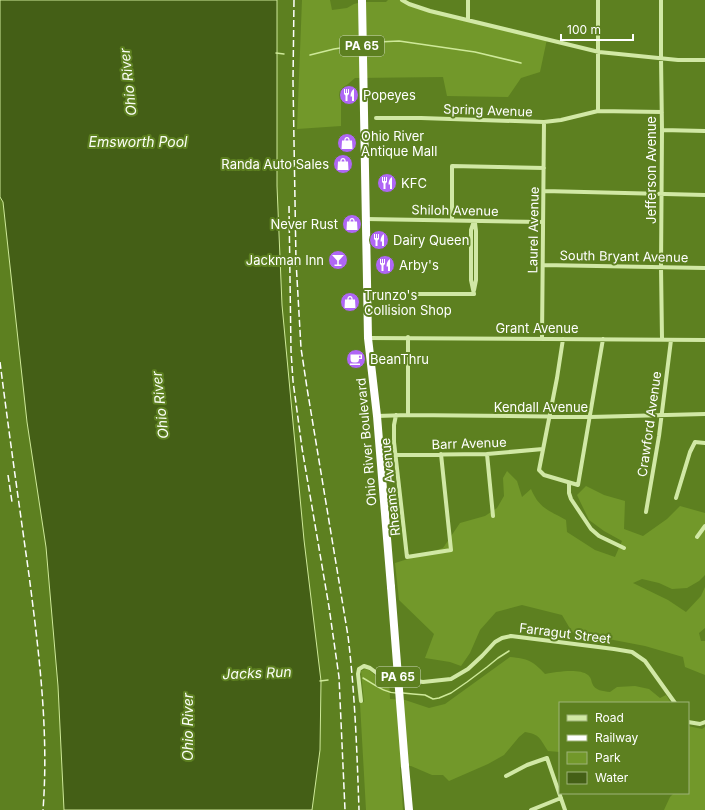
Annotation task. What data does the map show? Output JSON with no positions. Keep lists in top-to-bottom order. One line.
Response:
{"streets":{"highway":["PA 65","Ohio River Boulevard"],"street":["Spring Avenue","Jefferson Avenue","Shiloh Avenue","Laurel Avenue","South Bryant Avenue","Grant Avenue","Kendall Avenue","Crawford Avenue","Barr Avenue","Rheams Avenue","Farragut Street"]},"crossings":[["Spring Avenue","Jefferson Avenue"],["Spring Avenue","Laurel Avenue"],["Jefferson Avenue","South Bryant Avenue"],["Jefferson Avenue","Grant Avenue"],["Shiloh Avenue","Laurel Avenue"],["Shiloh Avenue","Ohio River Boulevard"],["Laurel Avenue","South Bryant Avenue"],["Laurel Avenue","Grant Avenue"],["Grant Avenue","Crawford Avenue"],["Grant Avenue","Ohio River Boulevard"],["Kendall Avenue","Crawford Avenue"],["Kendall Avenue","Ohio River Boulevard"],["Kendall Avenue","Rheams Avenue"],["Barr Avenue","Rheams Avenue"]],"water":["Ohio River","Emsworth Pool","Jacks Run"],"places":{"restaurant":["Popeyes","KFC","Dairy Queen","Arby's"],"shop":["Ohio River Antique Mall","Randa Auto Sales","Never Rust","Trunzo's Collision Shop"],"bar":["Jackman Inn"],"cafe":["BeanThru"]},"legend":["Road","Railway","Park","Water"],"scale_bar":"100 m"}
